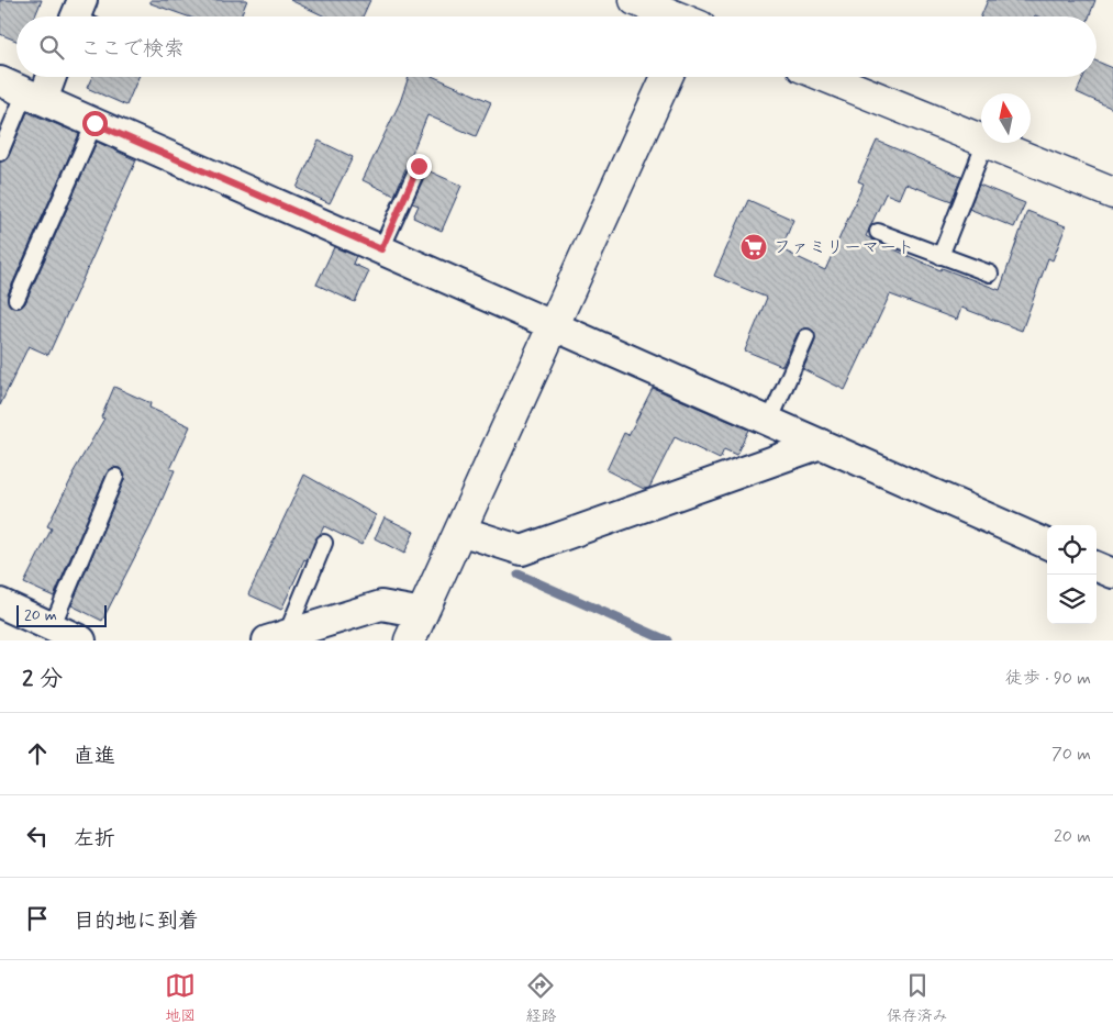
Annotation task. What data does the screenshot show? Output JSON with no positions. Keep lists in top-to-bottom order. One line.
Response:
{"places":{"supermarket":["ファミリーマート"]},"scale_bar":"20 m","north":"top","page":{"search":"ここで検索","scale":"20 m","heading":["2 分","徒歩 · 90 m"],"list":[["直進","70 m"],["左折","20 m"],"目的地に到着"],"nav":["地図","経路","保存済み"]}}
